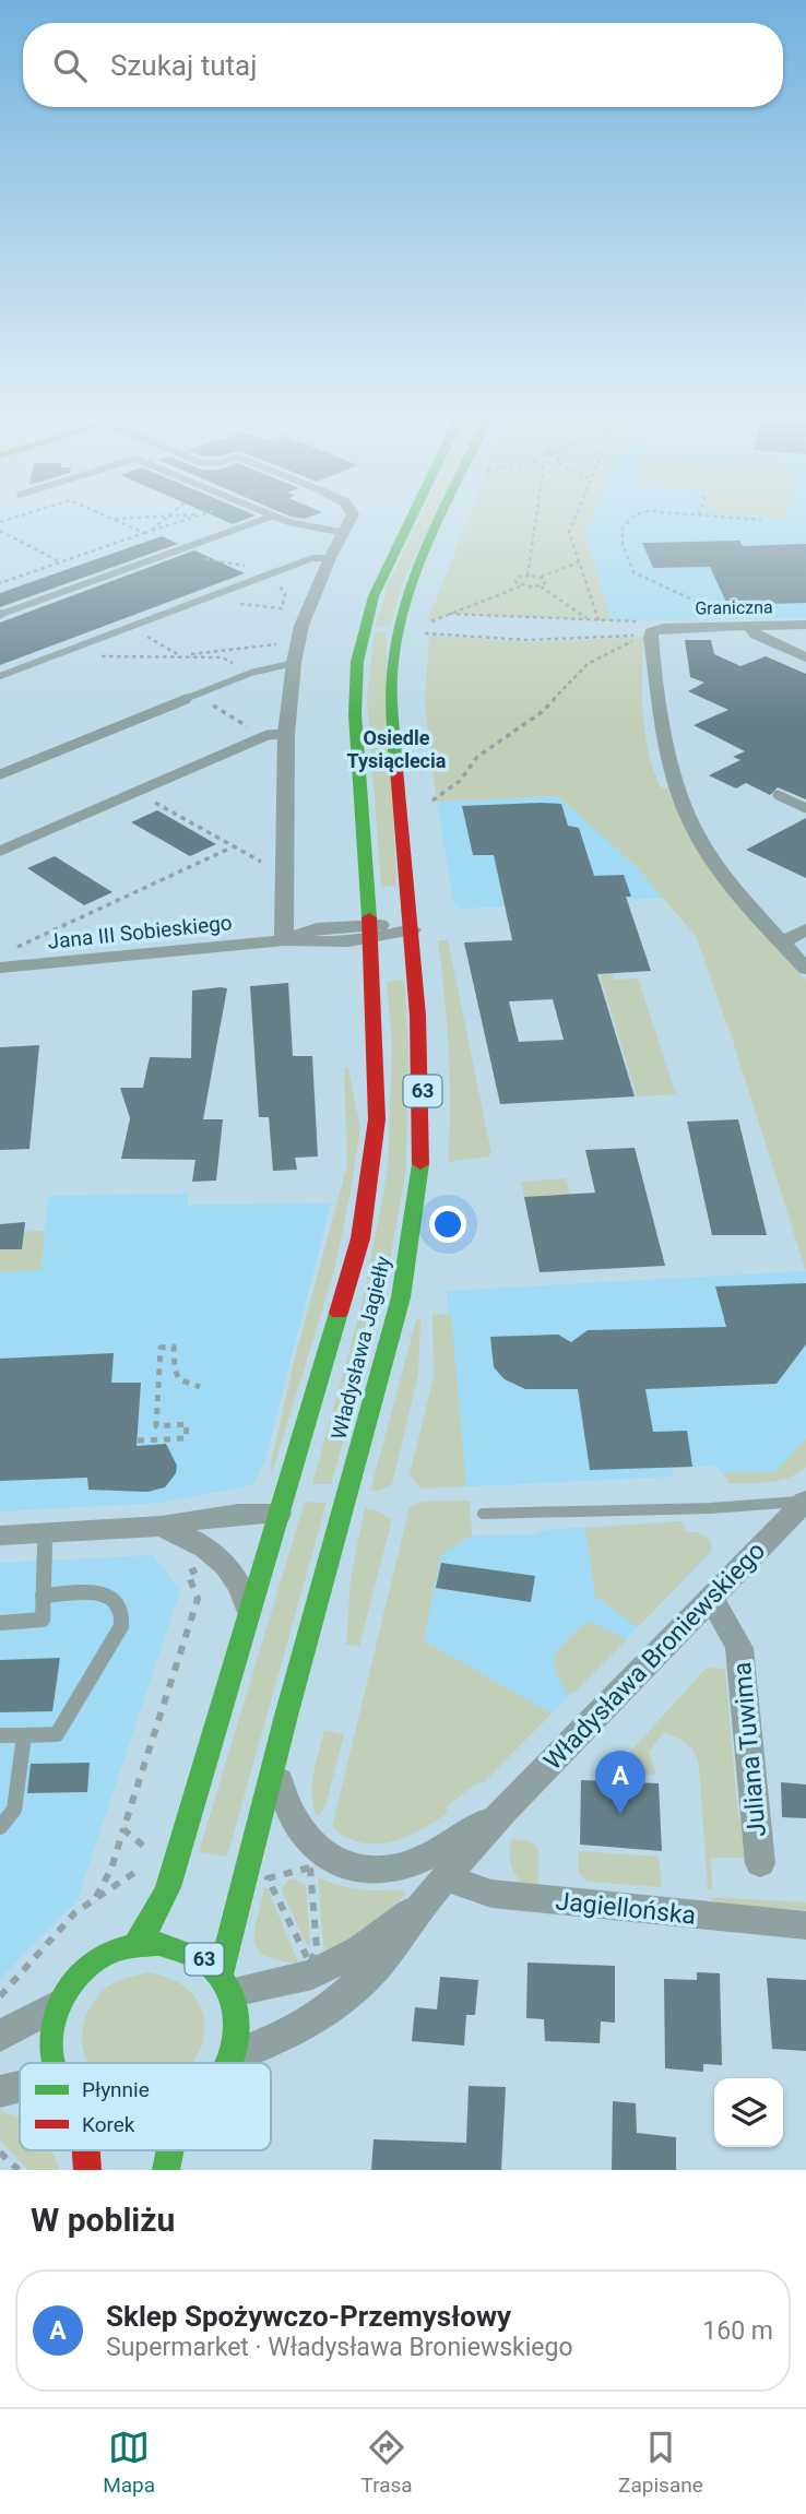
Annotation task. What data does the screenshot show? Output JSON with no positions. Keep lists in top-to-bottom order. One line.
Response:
{"streets":{"main road":["63","Władysława Jagiełły"],"street":["Graniczna","Jana III Sobieskiego","Władysława Broniewskiego","Juliana Tuwima","Jagiellońska"]},"crossings":[["Jana III Sobieskiego","Władysława Jagiełły"],["63","Władysława Jagiełły"],["63","Władysława Broniewskiego"],["Władysława Jagiełły","Władysława Broniewskiego"],["Władysława Broniewskiego","Juliana Tuwima"],["Władysława Broniewskiego","Jagiellońska"]],"districts":["Osiedle Tysiąclecia"],"legend":["Płynnie","Korek"],"page":{"search":"Szukaj tutaj","pins":"A","heading":"W pobliżu","list":[{"mark":"A","name":"Sklep Spożywczo-Przemysłowy","note":"Supermarket · Władysława Broniewskiego","value":"160 m"}],"nav":["Mapa","Trasa","Zapisane"]}}
